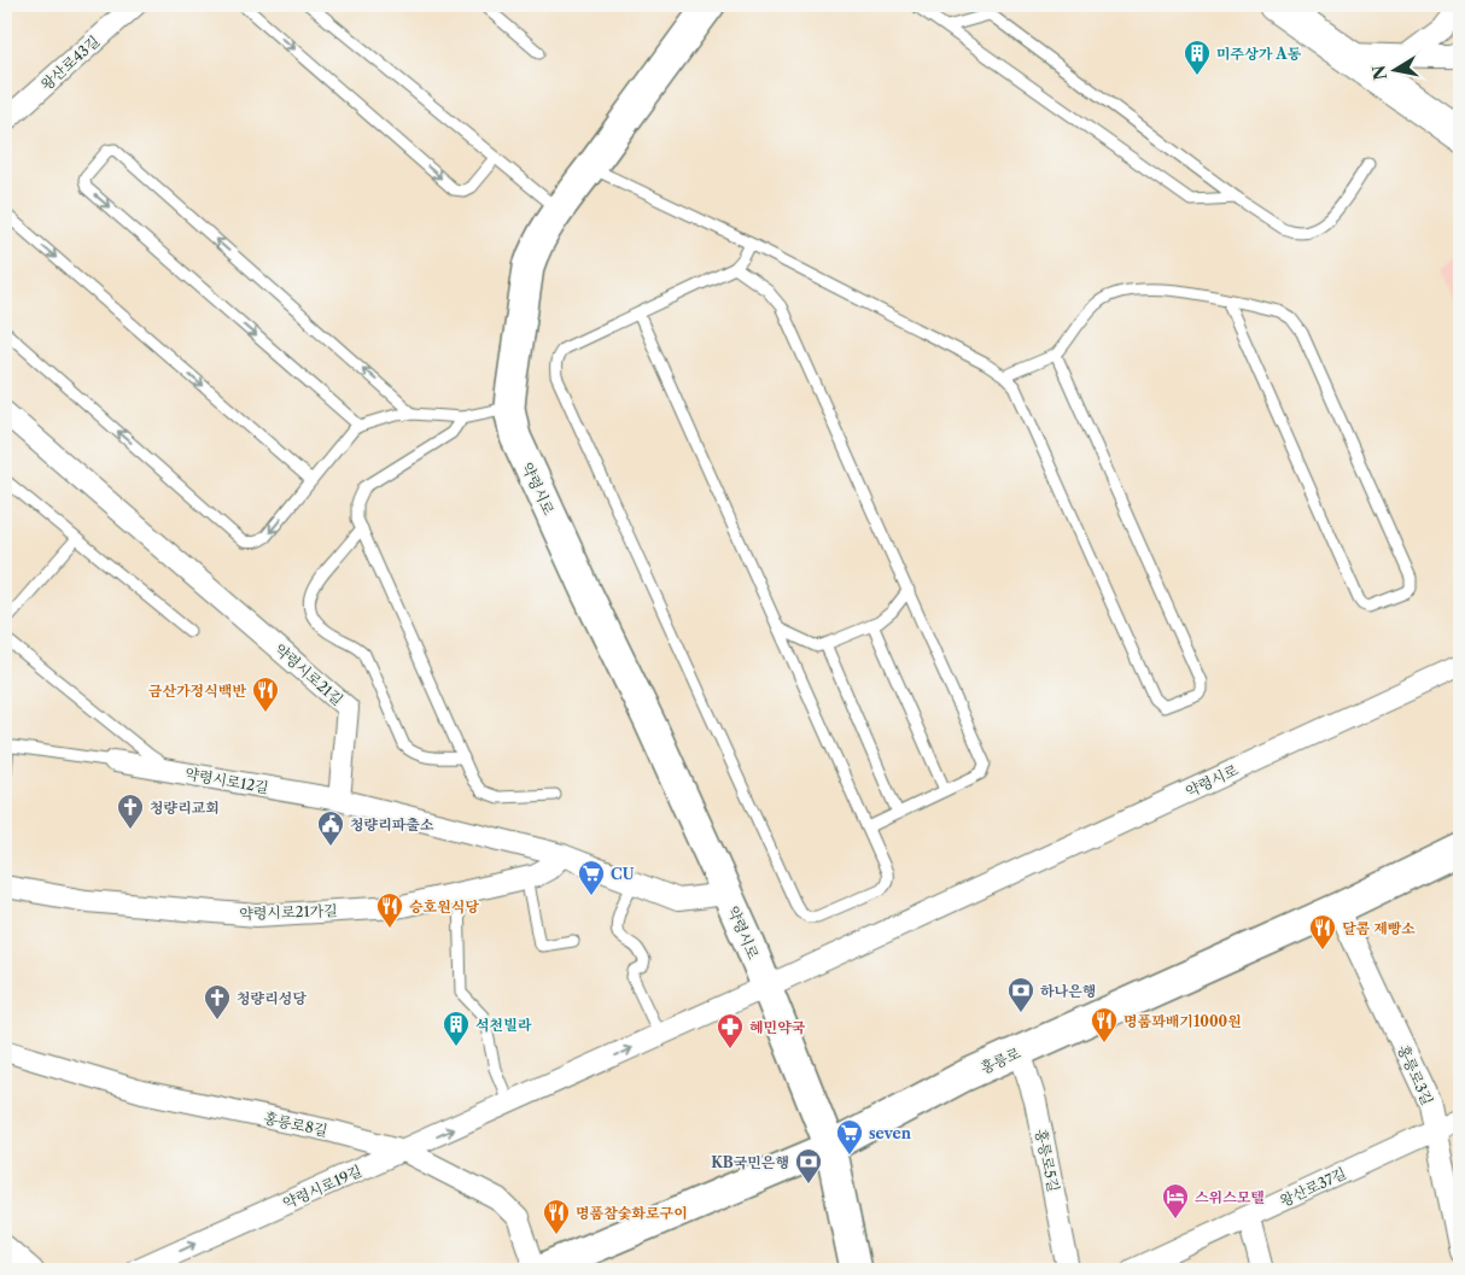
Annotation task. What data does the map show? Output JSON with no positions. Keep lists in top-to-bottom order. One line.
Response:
{"streets":{"main road":["약령시로","홍릉로"],"street":["왕산로43길","약령시로21길","약령시로12길","약령시로21가길","홍릉로3길","홍릉로8길","홍릉로5길","약령시로19길","왕산로37길"]},"crossings":[["약령시로","홍릉로"],["약령시로","약령시로19길"],["약령시로21길","약령시로12길"],["홍릉로","홍릉로3길"],["홍릉로","홍릉로8길"],["홍릉로","홍릉로5길"],["홍릉로3길","왕산로37길"],["홍릉로8길","약령시로19길"]],"one_way":["약령시로19길"],"places":{"building":["미주상가 A동","석천빌라"],"restaurant":["금산가정식백반","승호원식당","달콤 제빵소","명품꽈배기1000원","명품참숯화로구이"],"church":["청량리교회","청량리성당"],"public building":["청량리파출소"],"supermarket":["CU","seven"],"bank":["하나은행","KB국민은행"],"pharmacy":["혜민약국"],"hotel":["스위스모텔"]},"north":"left"}
